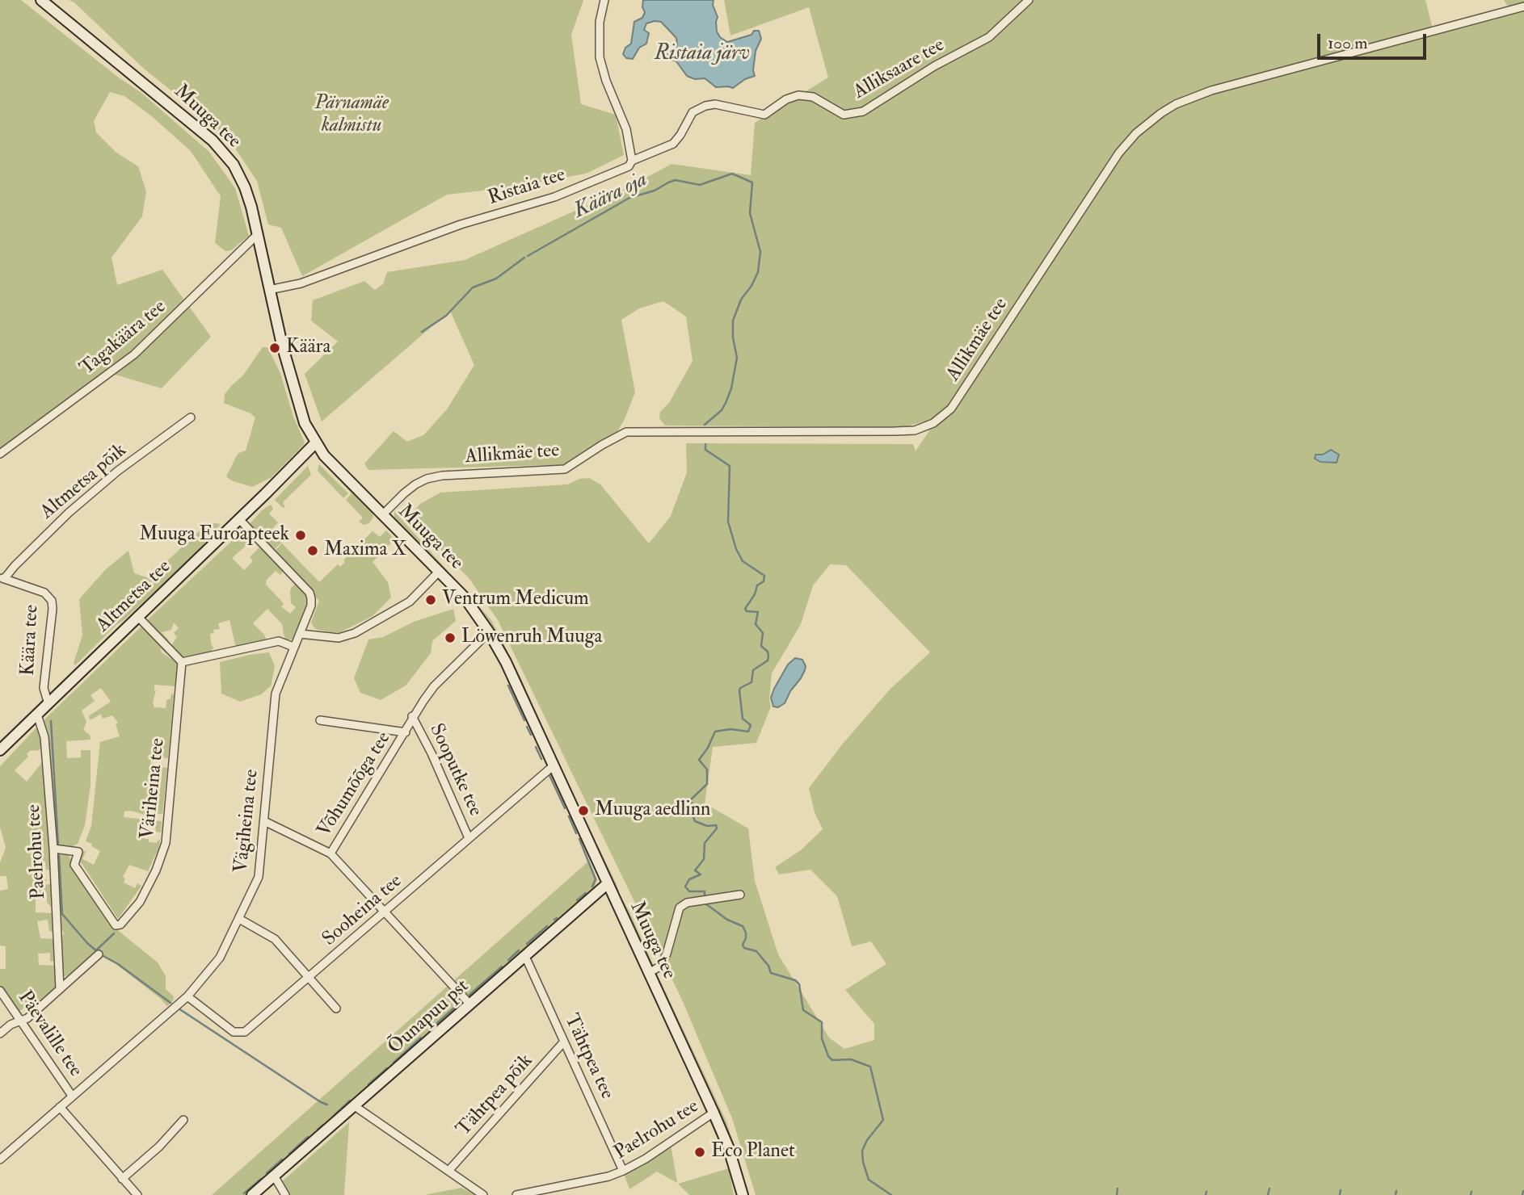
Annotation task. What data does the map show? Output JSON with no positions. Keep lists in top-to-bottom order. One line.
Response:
{"streets":{"main road":["Muuga tee","Altmetsa tee","Õunapuu pst"],"street":["Alliksaare tee","Ristaia tee","Tagakäära tee","Allikmäe tee","Altmetsa põik","Käära tee","Sooputke tee","Võhumõõga tee","Väriheina tee","Vägiheina tee","Paelrohu tee","Sooheina tee","Päevalille tee","Tähtpea tee","Tähtpea põik"]},"crossings":[["Alliksaare tee","Ristaia tee"],["Muuga tee","Ristaia tee"],["Muuga tee","Tagakäära tee"],["Muuga tee","Allikmäe tee"],["Muuga tee","Altmetsa tee"],["Muuga tee","Võhumõõga tee"],["Muuga tee","Paelrohu tee"],["Muuga tee","Sooheina tee"],["Muuga tee","Õunapuu pst"],["Altmetsa põik","Käära tee"],["Altmetsa tee","Käära tee"],["Altmetsa tee","Vägiheina tee"],["Altmetsa tee","Paelrohu tee"],["Sooputke tee","Võhumõõga tee"],["Sooputke tee","Sooheina tee"],["Väriheina tee","Paelrohu tee"],["Vägiheina tee","Sooheina tee"],["Vägiheina tee","Päevalille tee"],["Paelrohu tee","Tähtpea tee"],["Õunapuu pst","Tähtpea tee"],["Tähtpea tee","Tähtpea põik"]],"water":["Ristaia järv","Käära oja"],"parks":["Pärnamäe kalmistu"],"places":["Käära","Muuga Euroapteek","Maxima X","Ventrum Medicum","Löwenruh Muuga","Muuga aedlinn","Eco Planet"],"scale_bar":"100 m"}
